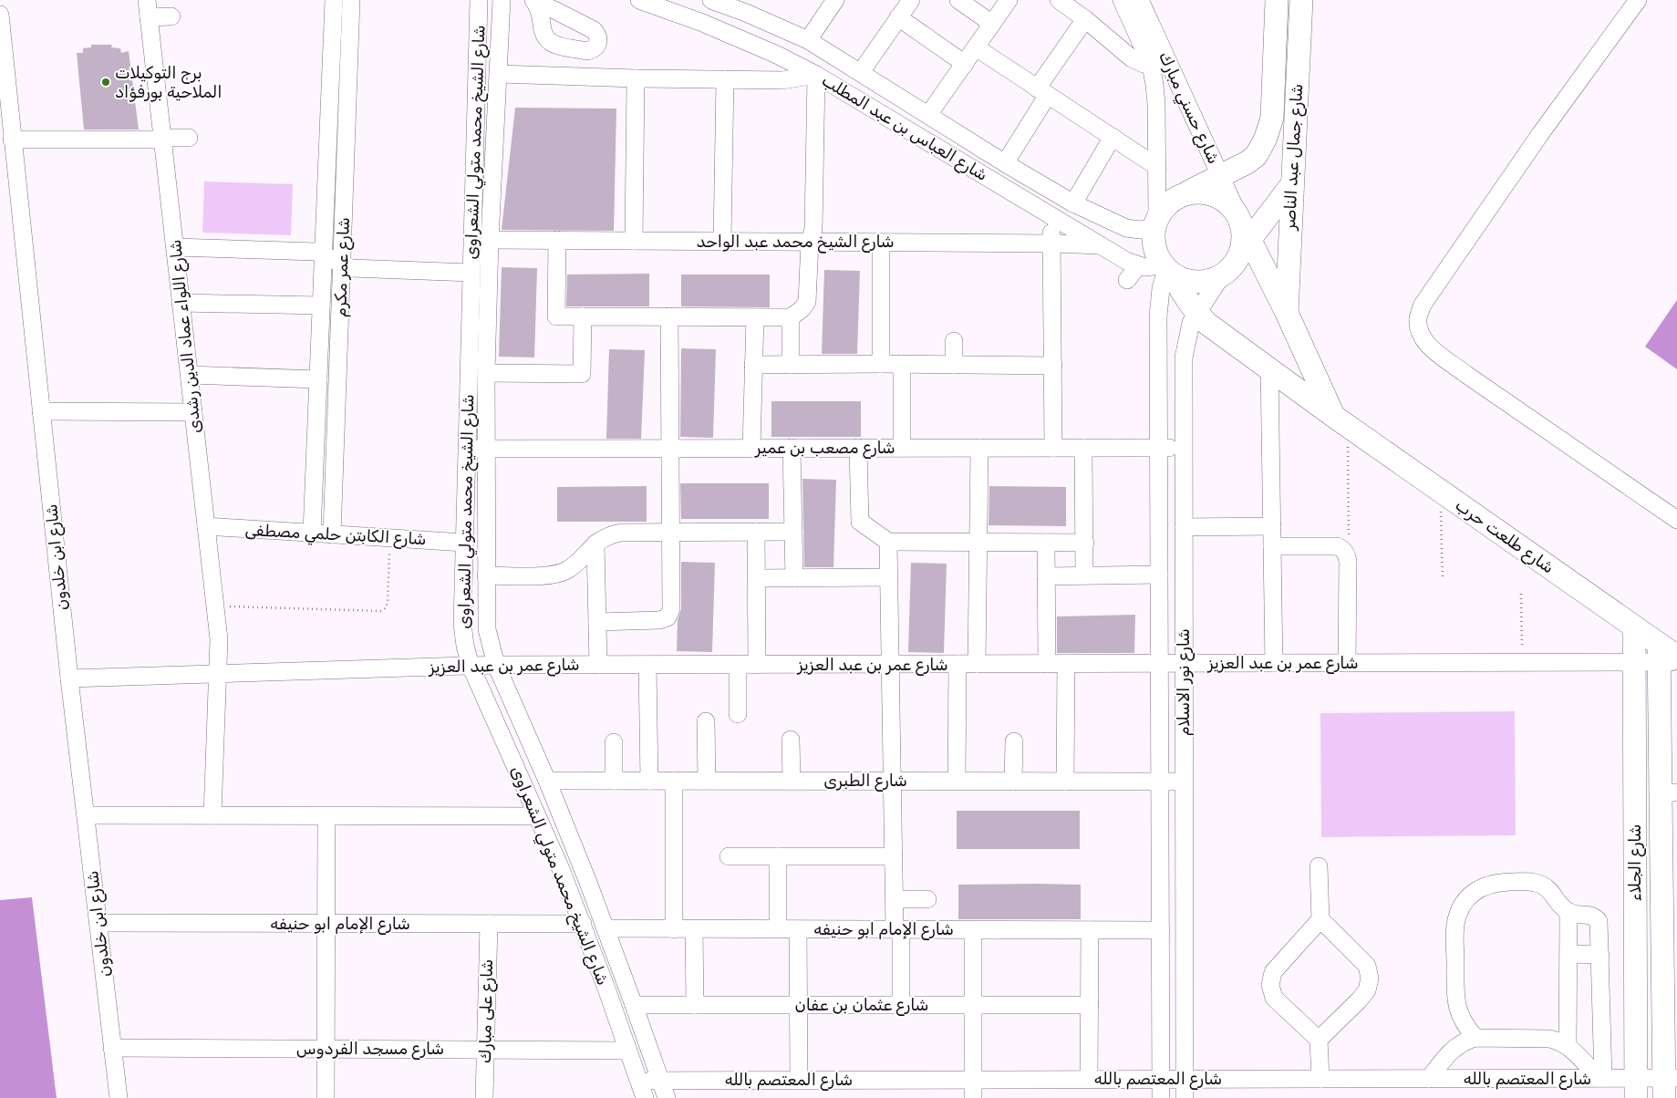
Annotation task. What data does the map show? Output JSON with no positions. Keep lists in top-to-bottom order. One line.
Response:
{"streets":{"main road":["شارع جمال عبد الناصر","شارع طلعت حرب","شارع الجلاء"],"street":["شارع حسني مبارك","شارع العباس بن عبد المطلب","شارع الشيخ محمد متولي الشعراوى","شارع الشيخ محمد عبد الواحد","شارع عمر مكرم","شارع اللواء عماد الدين رشدى","شارع مصعب بن عمير","شارع الكابتن حلمي مصطفى","شارع ابن خلدون","شارع عمر بن عبد العزيز","شارع نور الاسلام","شارع الطبرى","شارع الإمام ابو حنيفه","شارع عثمان بن عفان","شارع على مبارك","شارع مسجد الفردوس","شارع المعتصم بالله"]},"crossings":[["شارع حسني مبارك","شارع العباس بن عبد المطلب"],["شارع حسني مبارك","شارع جمال عبد الناصر"],["شارع حسني مبارك","شارع طلعت حرب"],["شارع حسني مبارك","شارع نور الاسلام"],["شارع العباس بن عبد المطلب","شارع جمال عبد الناصر"],["شارع العباس بن عبد المطلب","شارع الشيخ محمد عبد الواحد"],["شارع العباس بن عبد المطلب","شارع طلعت حرب"],["شارع العباس بن عبد المطلب","شارع نور الاسلام"],["شارع الشيخ محمد متولي الشعراوى","شارع الشيخ محمد عبد الواحد"],["شارع الشيخ محمد متولي الشعراوى","شارع مصعب بن عمير"],["شارع الشيخ محمد متولي الشعراوى","شارع الكابتن حلمي مصطفى"],["شارع الشيخ محمد متولي الشعراوى","شارع عمر بن عبد العزيز"],["شارع الشيخ محمد متولي الشعراوى","شارع الطبرى"],["شارع الشيخ محمد متولي الشعراوى","شارع الإمام ابو حنيفه"],["شارع الشيخ محمد متولي الشعراوى","شارع عثمان بن عفان"],["شارع الشيخ محمد متولي الشعراوى","شارع مسجد الفردوس"],["شارع الشيخ محمد متولي الشعراوى","شارع المعتصم بالله"],["شارع جمال عبد الناصر","شارع طلعت حرب"],["شارع جمال عبد الناصر","شارع نور الاسلام"],["شارع عمر مكرم","شارع الكابتن حلمي مصطفى"],["شارع اللواء عماد الدين رشدى","شارع الكابتن حلمي مصطفى"],["شارع اللواء عماد الدين رشدى","شارع عمر بن عبد العزيز"],["شارع مصعب بن عمير","شارع نور الاسلام"],["شارع طلعت حرب","شارع عمر بن عبد العزيز"],["شارع طلعت حرب","شارع نور الاسلام"],["شارع طلعت حرب","شارع الجلاء"],["شارع ابن خلدون","شارع عمر بن عبد العزيز"],["شارع ابن خلدون","شارع الإمام ابو حنيفه"],["شارع ابن خلدون","شارع مسجد الفردوس"],["شارع عمر بن عبد العزيز","شارع نور الاسلام"],["شارع عمر بن عبد العزيز","شارع الجلاء"],["شارع نور الاسلام","شارع الطبرى"],["شارع نور الاسلام","شارع الإمام ابو حنيفه"],["شارع نور الاسلام","شارع المعتصم بالله"],["شارع الجلاء","شارع المعتصم بالله"],["شارع الإمام ابو حنيفه","شارع على مبارك"],["شارع على مبارك","شارع مسجد الفردوس"]],"places":["برج التوكيلات الملاحية بورفؤاد"]}
